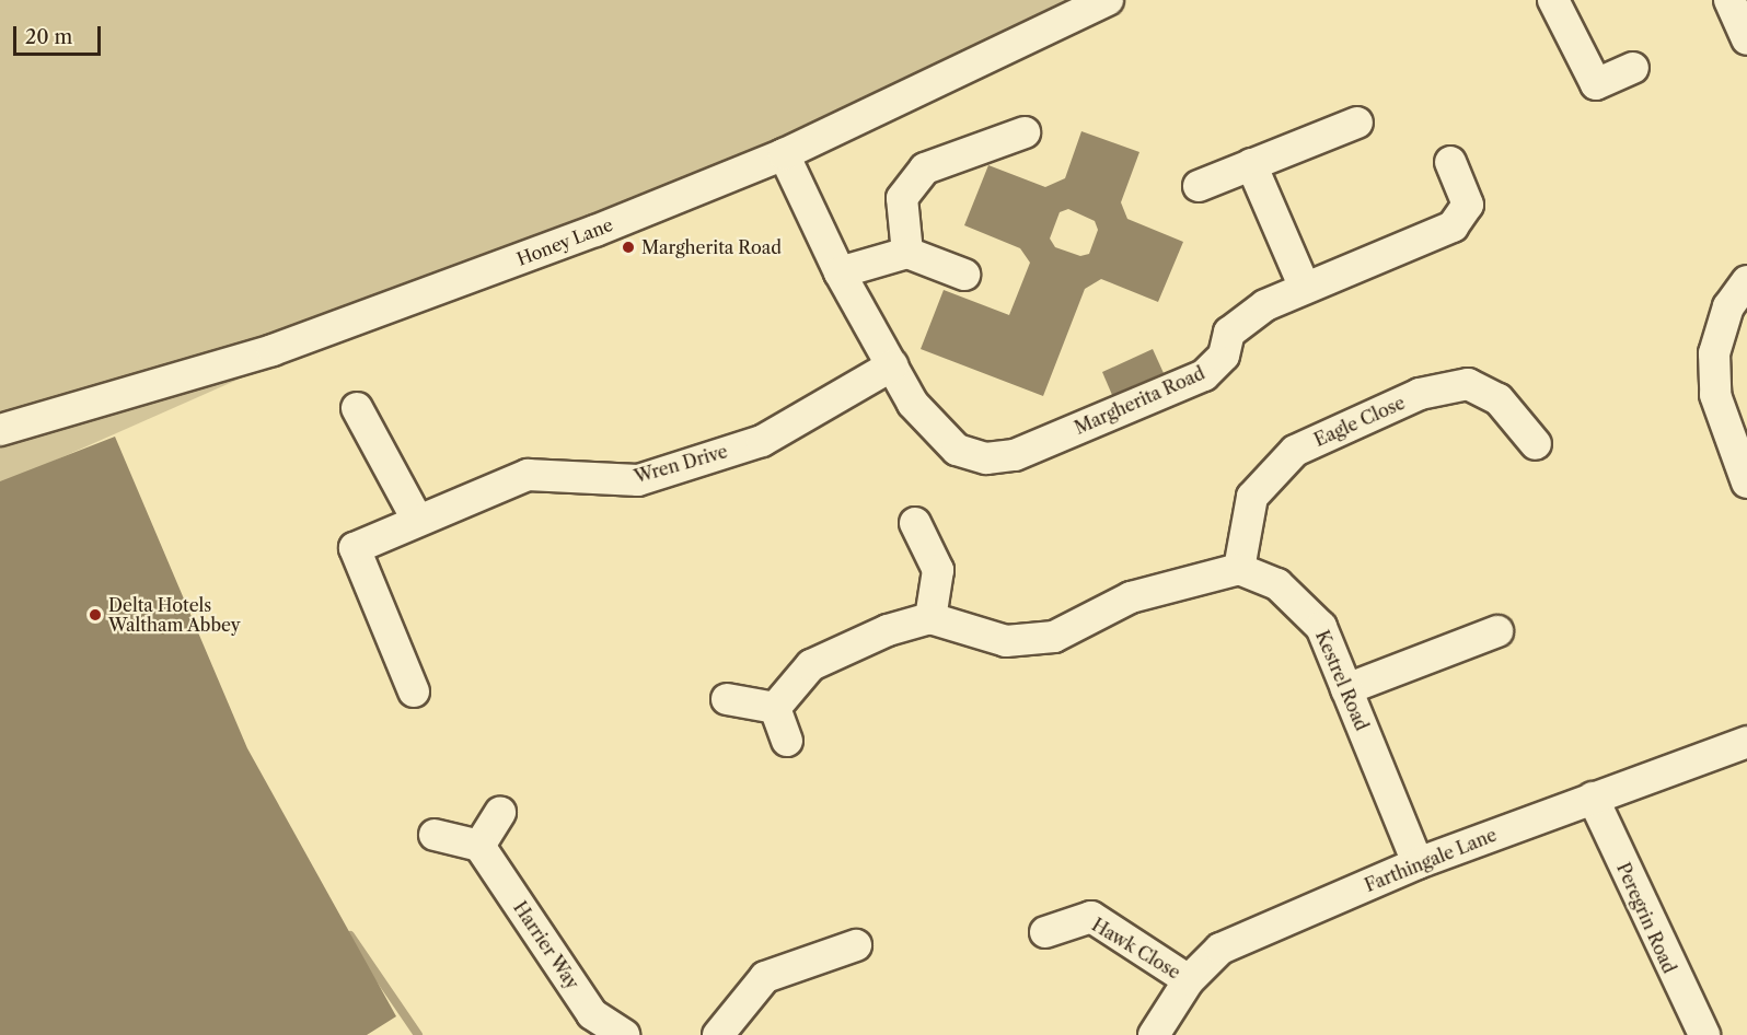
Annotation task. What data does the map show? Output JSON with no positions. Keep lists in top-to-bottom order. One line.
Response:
{"streets":{"street":["Honey Lane","Margherita Road","Eagle Close","Wren Drive","Kestrel Road","Farthingale Lane","Peregrin Road","Harrier Way","Hawk Close"]},"crossings":[["Honey Lane","Margherita Road"],["Margherita Road","Wren Drive"],["Eagle Close","Kestrel Road"],["Kestrel Road","Farthingale Lane"],["Farthingale Lane","Peregrin Road"],["Farthingale Lane","Hawk Close"]],"places":["Margherita Road","Delta Hotels Waltham Abbey"],"scale_bar":"20 m"}
